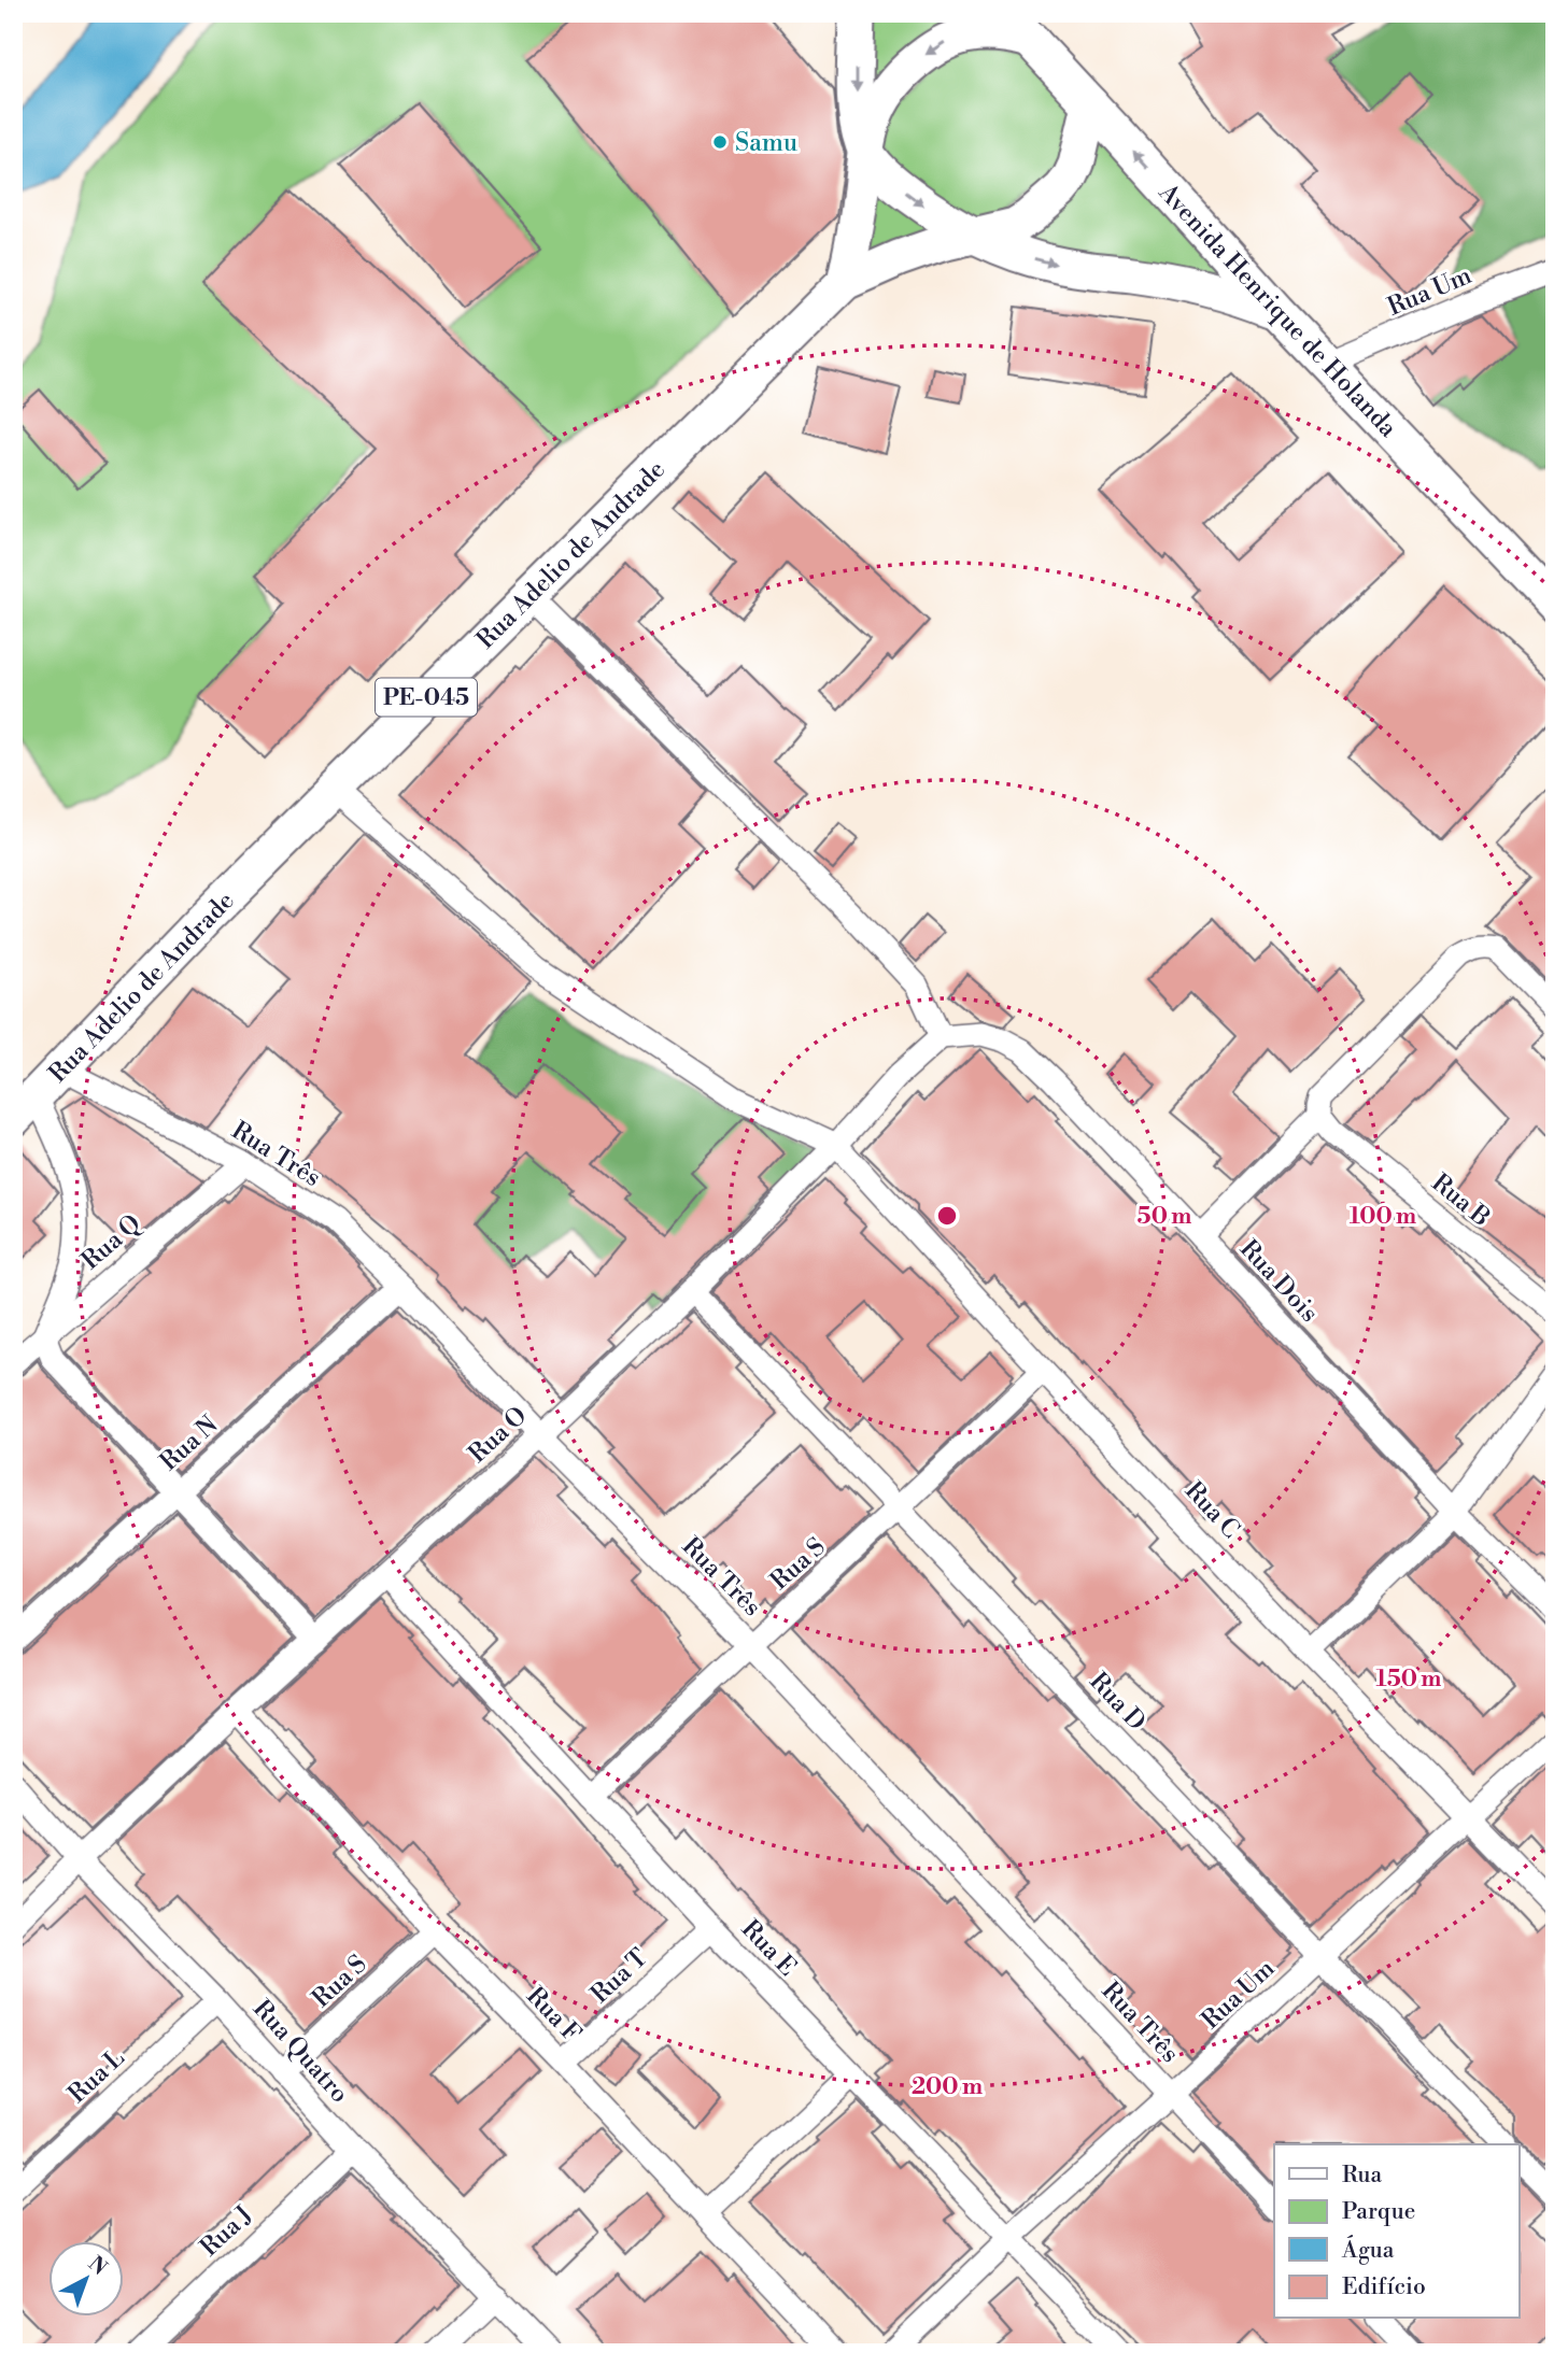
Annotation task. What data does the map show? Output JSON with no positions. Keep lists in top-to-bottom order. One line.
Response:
{"streets":{"main road":["Avenida Henrique de Holanda","Rua Adelio de Andrade","PE-045"],"street":["Rua Um","Rua Três","Rua B","Rua Q","Rua Dois","Rua O","Rua N","Rua C","Rua S","Rua D","Rua E","Rua T","Rua F","Rua Quatro","Rua L","Rua J"]},"crossings":[["Rua Um","Avenida Henrique de Holanda"],["Rua Um","Rua Três"],["Rua Um","Rua C"],["Rua Um","Rua D"],["Rua Um","Rua E"],["Rua Adelio de Andrade","Rua Três"],["Rua Três","Rua Q"],["Rua Três","Rua O"],["Rua Três","Rua N"],["Rua Três","Rua S"],["Rua Dois","Rua O"],["Rua O","Rua C"],["Rua O","Rua D"],["Rua O","Rua E"],["Rua O","Rua F"],["Rua O","Rua Quatro"],["Rua C","Rua S"],["Rua S","Rua D"],["Rua S","Rua E"],["Rua S","Rua F"],["Rua S","Rua Quatro"],["Rua E","Rua T"],["Rua T","Rua F"],["Rua Quatro","Rua L"],["Rua Quatro","Rua J"]],"places":["Samu"],"legend":["Rua","Parque","Água","Edifício"],"north":"top right","rings":["50 m","100 m","150 m","200 m"]}
